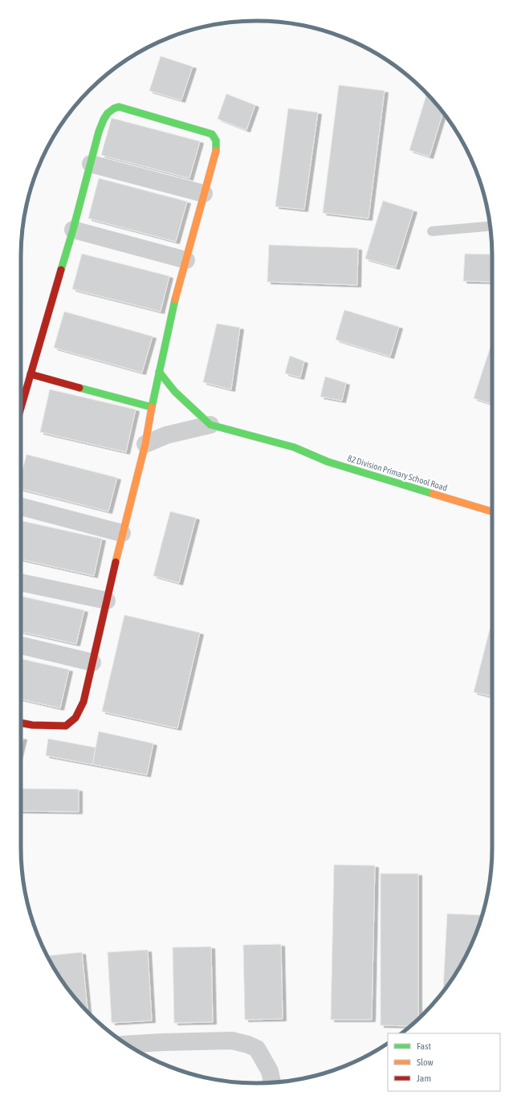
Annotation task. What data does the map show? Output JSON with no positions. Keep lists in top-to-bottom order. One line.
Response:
{"streets":{"street":["82 Division Primary School Road"]},"legend":["Fast","Slow","Jam"]}
